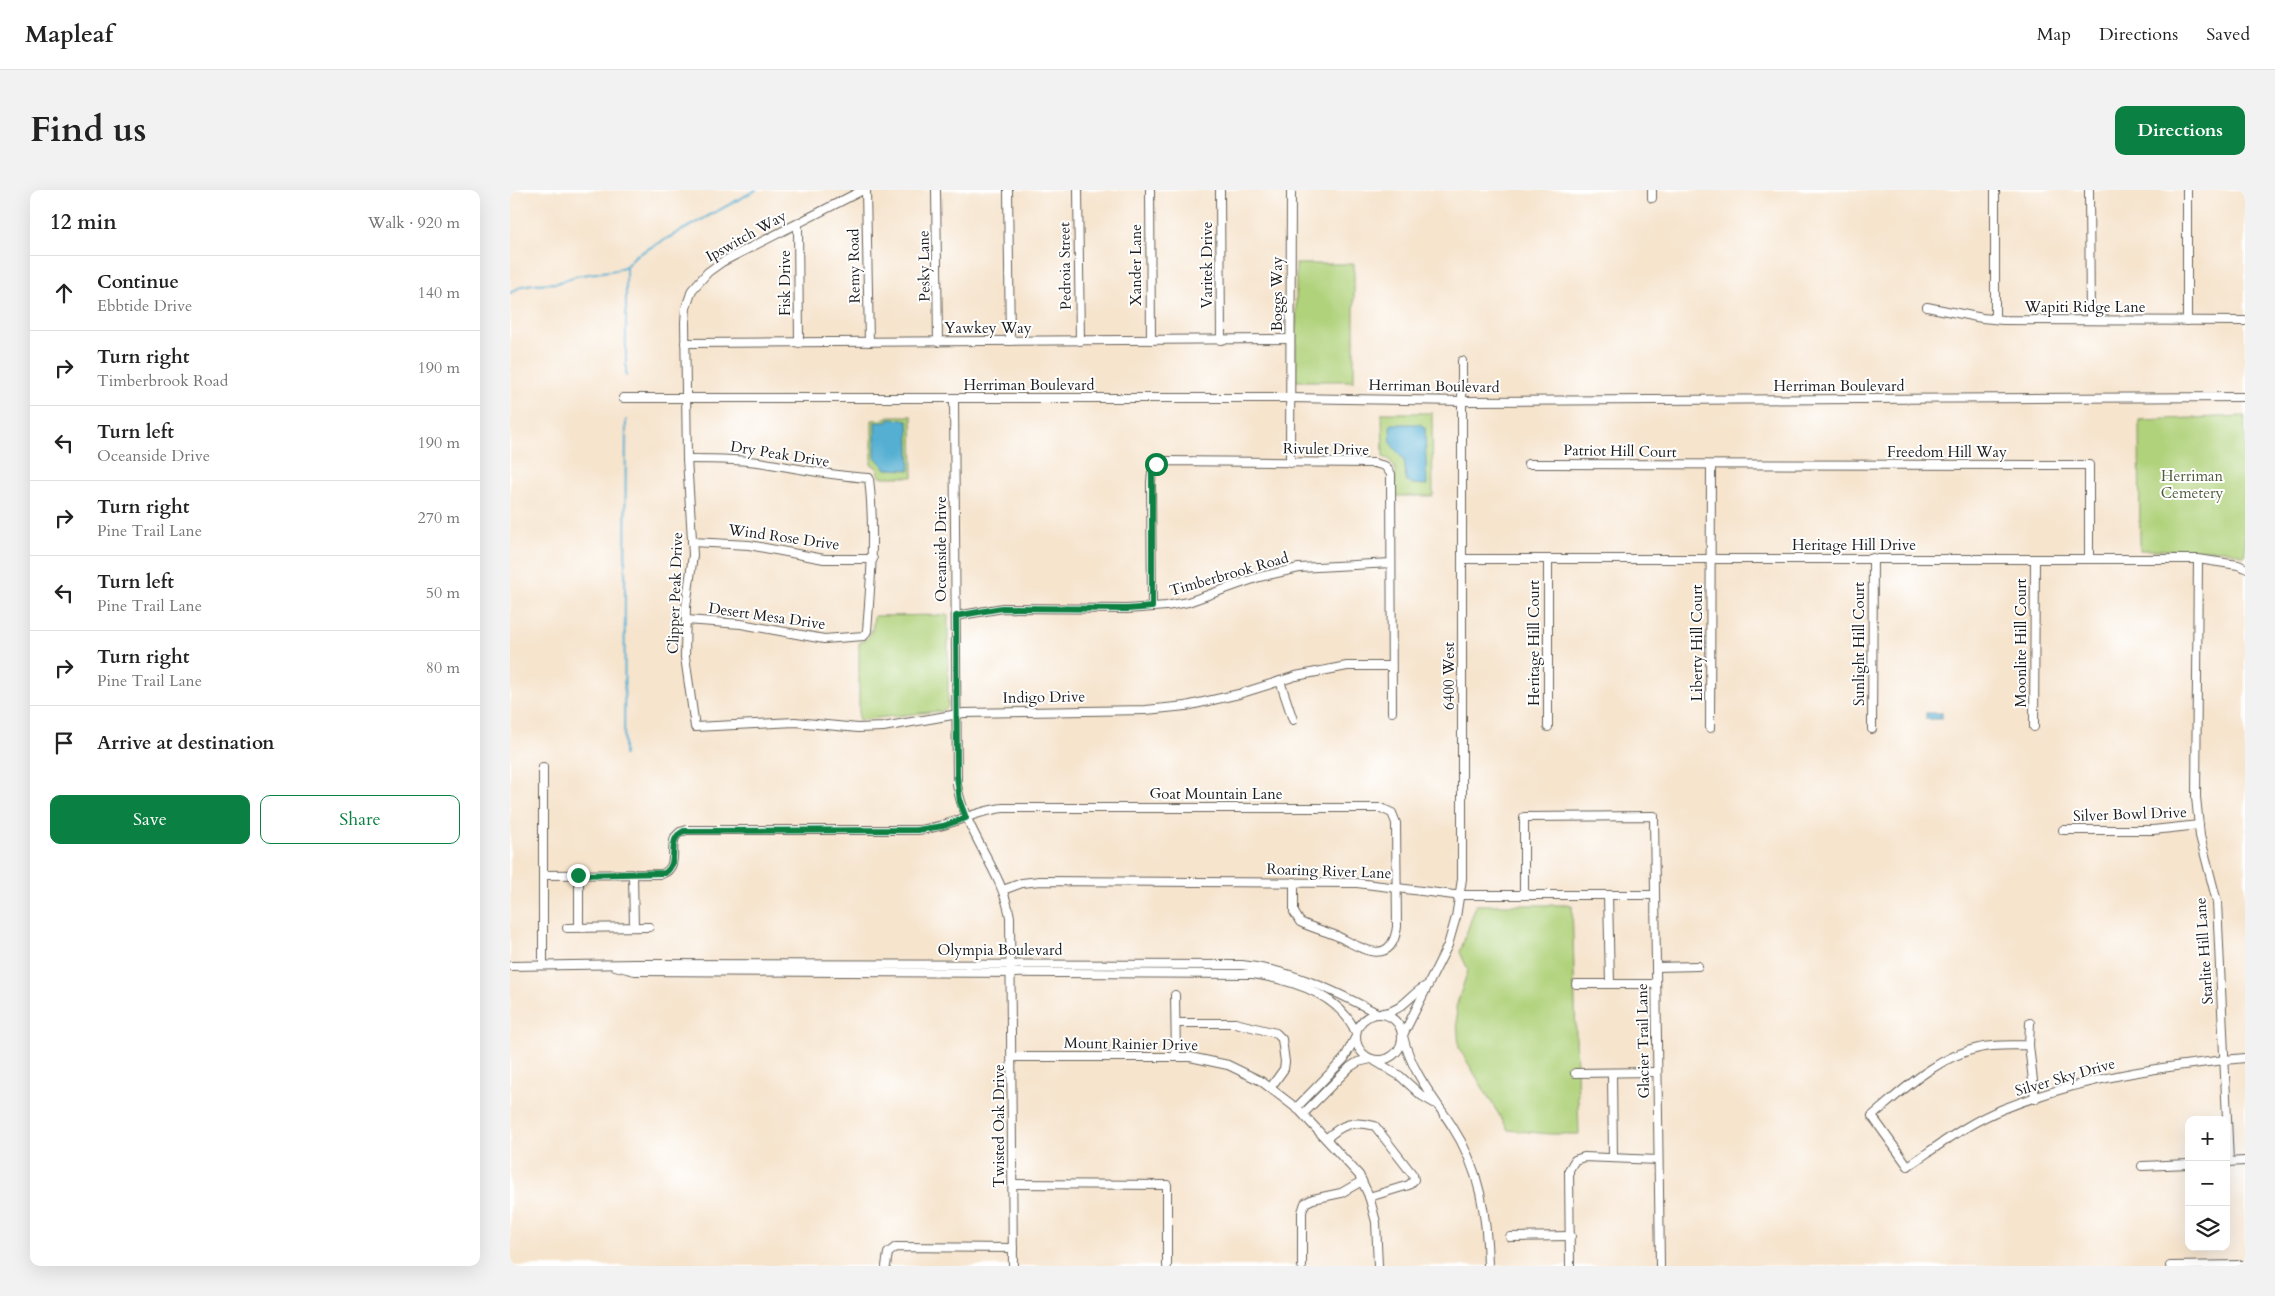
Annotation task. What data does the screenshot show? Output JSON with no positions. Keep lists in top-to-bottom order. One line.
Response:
{"streets":{"street":["Ipswitch Way","Xander Lane","Varitek Drive","Remy Road","Pesky Lane","Pedroia Street","Fisk Drive","Boggs Way","Wapiti Ridge Lane","Yawkey Way","Herriman Boulevard","Rivulet Drive","Patriot Hill Court","Freedom Hill Way","Dry Peak Drive","Wind Rose Drive","Heritage Hill Drive","Oceanside Drive","Timberbrook Road","Clipper Peak Drive","Desert Mesa Drive","Heritage Hill Court","Liberty Hill Court","Moonlite Hill Court","Sunlight Hill Court","6400 West","Indigo Drive","Goat Mountain Lane","Silver Bowl Drive","Roaring River Lane","Olympia Boulevard","Starlite Hill Lane","Glacier Trail Lane","Mount Rainier Drive","Silver Sky Drive","Twisted Oak Drive"]},"crossings":[["Ipswitch Way","Remy Road"],["Ipswitch Way","Fisk Drive"],["Ipswitch Way","Yawkey Way"],["Ipswitch Way","Herriman Boulevard"],["Ipswitch Way","Clipper Peak Drive"],["Xander Lane","Yawkey Way"],["Varitek Drive","Yawkey Way"],["Remy Road","Yawkey Way"],["Pesky Lane","Yawkey Way"],["Pedroia Street","Yawkey Way"],["Fisk Drive","Yawkey Way"],["Boggs Way","Yawkey Way"],["Boggs Way","Herriman Boulevard"],["Boggs Way","Rivulet Drive"],["Herriman Boulevard","Oceanside Drive"],["Herriman Boulevard","Clipper Peak Drive"],["Herriman Boulevard","6400 West"],["Rivulet Drive","Timberbrook Road"],["Rivulet Drive","Indigo Drive"],["Patriot Hill Court","Freedom Hill Way"],["Patriot Hill Court","Liberty Hill Court"],["Freedom Hill Way","Heritage Hill Drive"],["Freedom Hill Way","Liberty Hill Court"],["Dry Peak Drive","Clipper Peak Drive"],["Dry Peak Drive","Desert Mesa Drive"],["Wind Rose Drive","Clipper Peak Drive"],["Wind Rose Drive","Desert Mesa Drive"],["Heritage Hill Drive","Heritage Hill Court"],["Heritage Hill Drive","Liberty Hill Court"],["Heritage Hill Drive","Moonlite Hill Court"],["Heritage Hill Drive","Sunlight Hill Court"],["Heritage Hill Drive","6400 West"],["Heritage Hill Drive","Starlite Hill Lane"],["Oceanside Drive","Timberbrook Road"],["Oceanside Drive","Indigo Drive"],["Oceanside Drive","Goat Mountain Lane"],["Oceanside Drive","Roaring River Lane"],["Oceanside Drive","Olympia Boulevard"],["Oceanside Drive","Twisted Oak Drive"],["Clipper Peak Drive","Desert Mesa Drive"],["Clipper Peak Drive","Indigo Drive"],["6400 West","Roaring River Lane"],["6400 West","Olympia Boulevard"],["Goat Mountain Lane","Roaring River Lane"],["Silver Bowl Drive","Starlite Hill Lane"],["Roaring River Lane","Glacier Trail Lane"],["Starlite Hill Lane","Silver Sky Drive"],["Mount Rainier Drive","Twisted Oak Drive"]],"parks":["Herriman Cemetery"],"page":{"header":"Mapleaf","nav":["Map","Directions","Saved"],"title":"Find us","buttons":["Directions",["Save","Share"]],"heading":["12 min","Walk · 920 m"],"list":[["Continue","Ebbtide Drive","140 m"],["Turn right","Timberbrook Road","190 m"],["Turn left","Oceanside Drive","190 m"],["Turn right","Pine Trail Lane","270 m"],["Turn left","Pine Trail Lane","50 m"],["Turn right","Pine Trail Lane","80 m"],"Arrive at destination"],"map_buttons":["+","−"]}}
